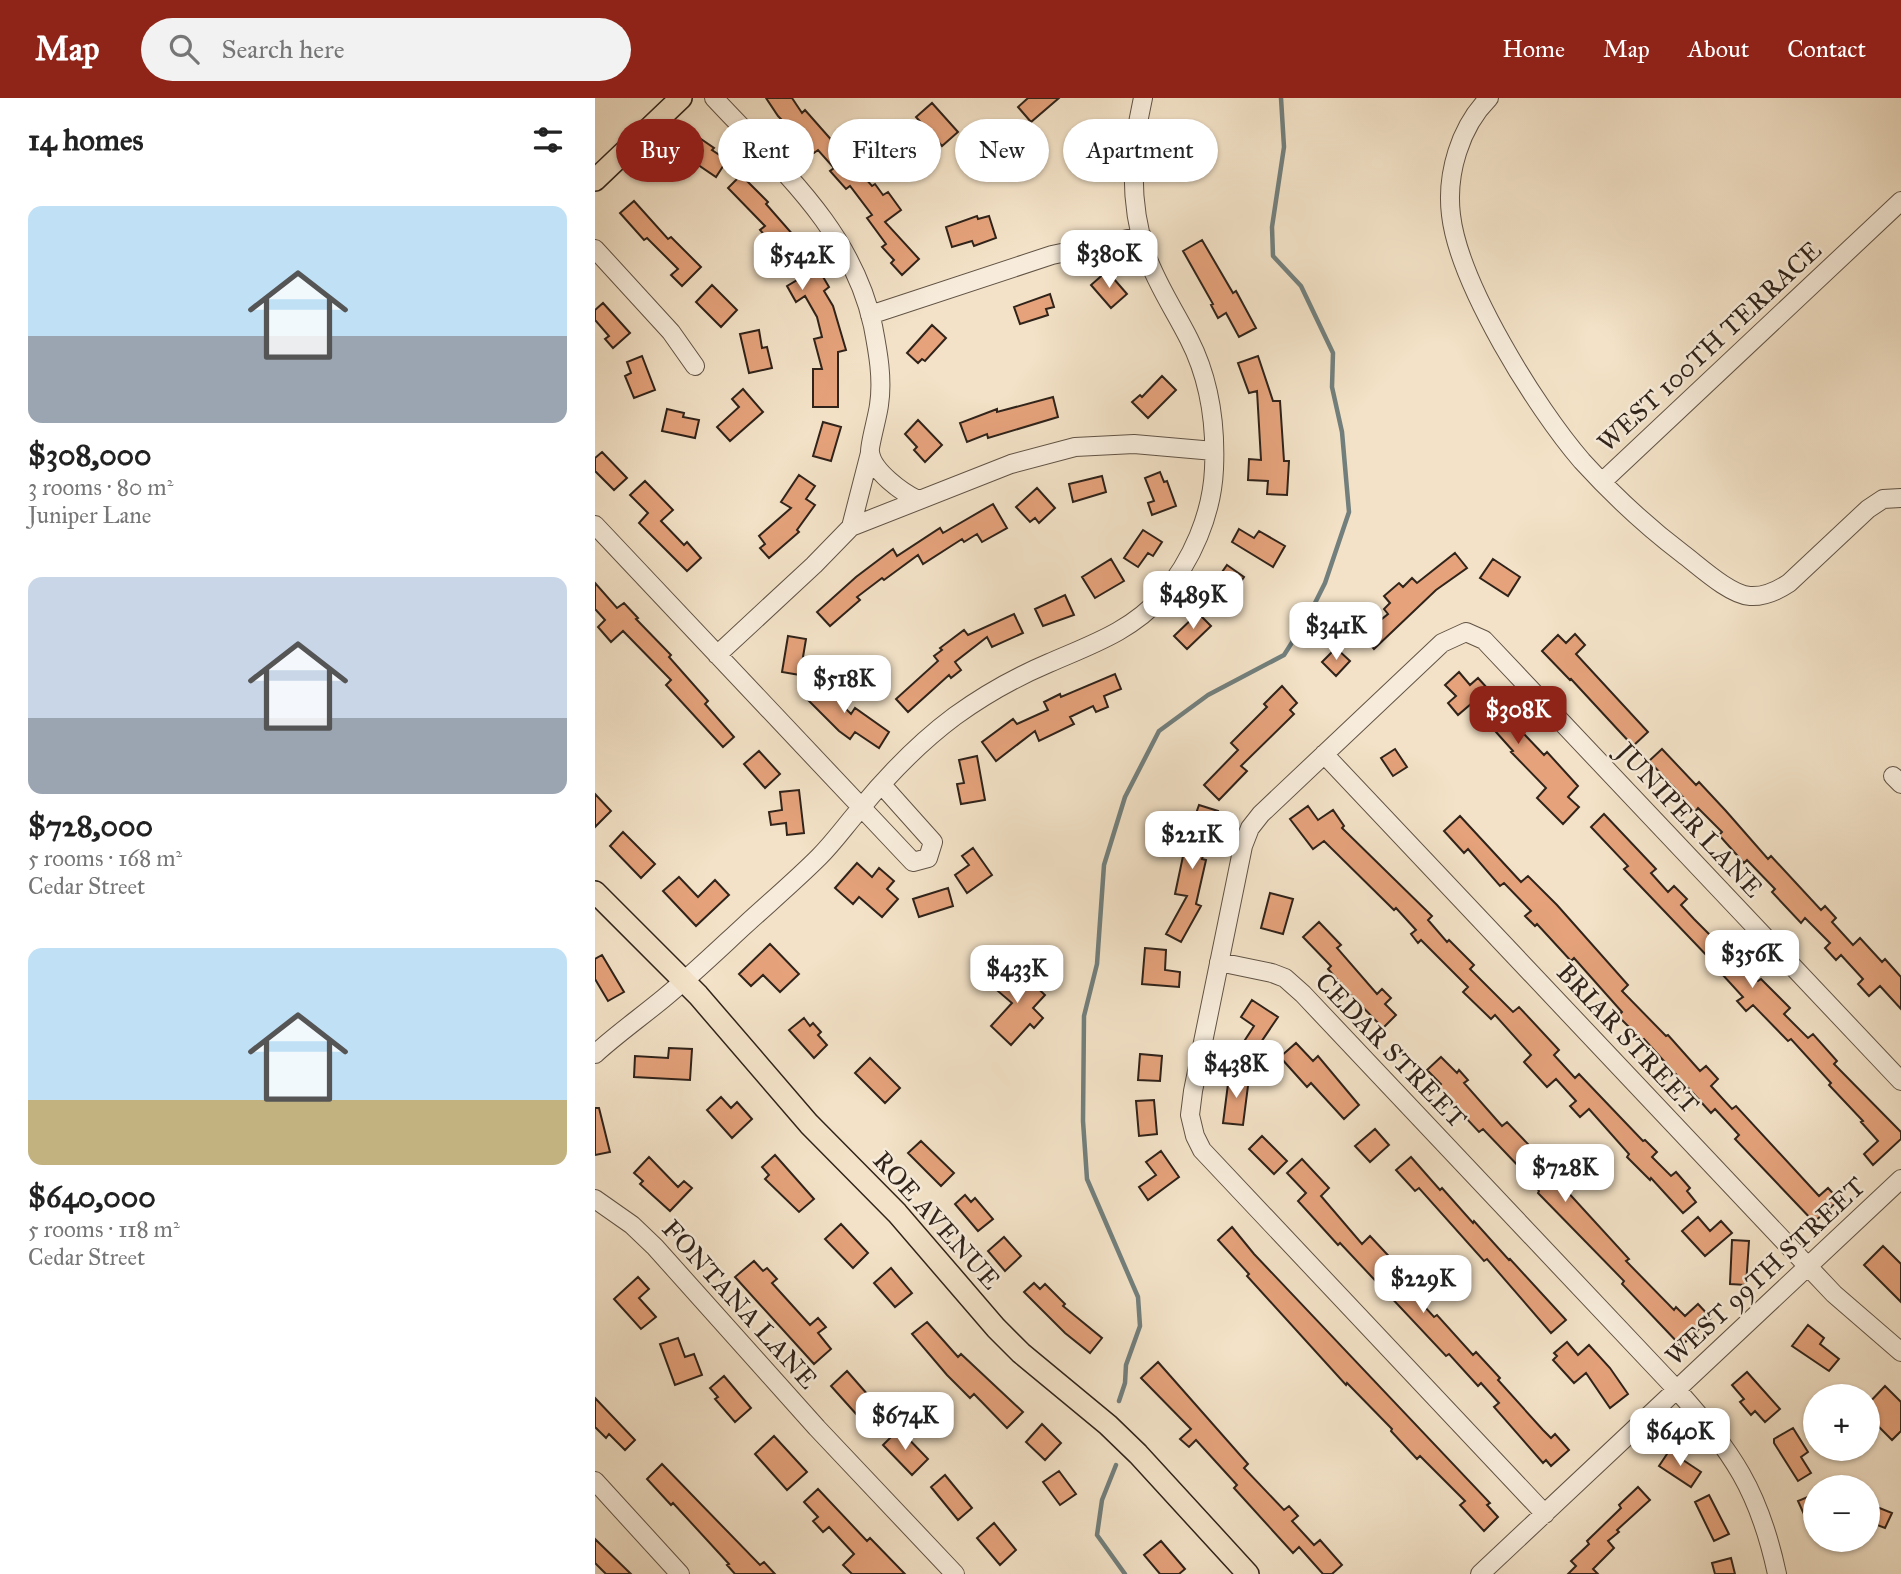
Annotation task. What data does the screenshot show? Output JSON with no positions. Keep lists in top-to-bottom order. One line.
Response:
{"streets":{"main road":["ROE AVENUE"],"street":["WEST 100TH TERRACE","JUNIPER LANE","BRIAR STREET","CEDAR STREET","WEST 99TH STREET","FONTANA LANE"]},"crossings":[["JUNIPER LANE","BRIAR STREET"],["BRIAR STREET","WEST 99TH STREET"],["CEDAR STREET","WEST 99TH STREET"]],"page":{"header":"Map","search":"Search here","nav":["Home","Map","About","Contact"],"heading":"14 homes","chip":["Buy","Rent","Filters","New","Apartment"],"list":[{"name":"$308,000","note":"3 rooms · 80 m² · Juniper Lane"},{"name":"$728,000","note":"5 rooms · 168 m² · Cedar Street"},{"name":"$640,000","note":"5 rooms · 118 m² · Cedar Street"}],"price":["$380K","$542K","$489K","$341K","$518K","$308K","$221K","$356K","$433K","$438K","$728K","$229K","$674K","$640K"],"map_buttons":["+","−"]}}
